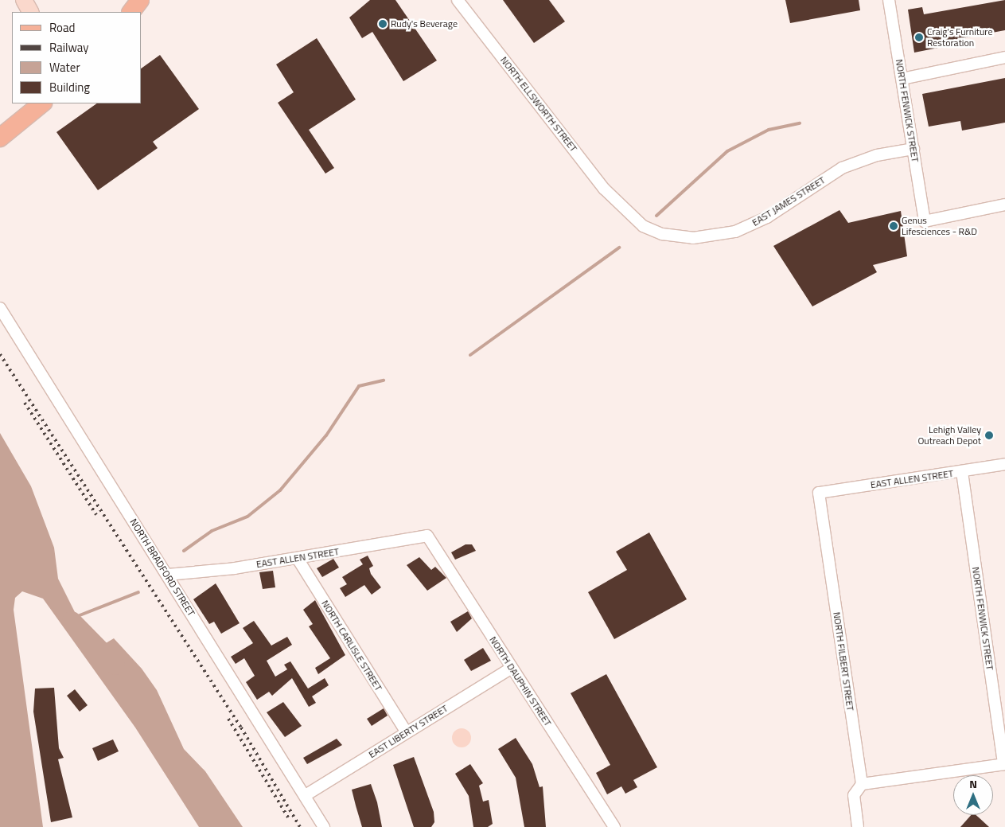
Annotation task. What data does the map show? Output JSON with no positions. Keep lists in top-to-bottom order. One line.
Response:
{"streets":{"street":["NORTH ELLSWORTH STREET","NORTH FENWICK STREET","EAST JAMES STREET","EAST ALLEN STREET","NORTH BRADFORD STREET","NORTH CARLISLE STREET","NORTH FILBERT STREET","NORTH DAUPHIN STREET","EAST LIBERTY STREET"]},"crossings":[["NORTH ELLSWORTH STREET","EAST JAMES STREET"],["NORTH FENWICK STREET","EAST JAMES STREET"],["NORTH FENWICK STREET","EAST ALLEN STREET"],["EAST ALLEN STREET","NORTH BRADFORD STREET"],["EAST ALLEN STREET","NORTH CARLISLE STREET"],["EAST ALLEN STREET","NORTH FILBERT STREET"],["EAST ALLEN STREET","NORTH DAUPHIN STREET"],["NORTH BRADFORD STREET","EAST LIBERTY STREET"],["NORTH CARLISLE STREET","EAST LIBERTY STREET"],["NORTH DAUPHIN STREET","EAST LIBERTY STREET"]],"places":["Rudy's Beverage","Craig's Furniture Restoration","Genus Lifesciences - R&D","Lehigh Valley Outreach Depot"],"legend":["Road","Railway","Water","Building"],"north":"top"}
